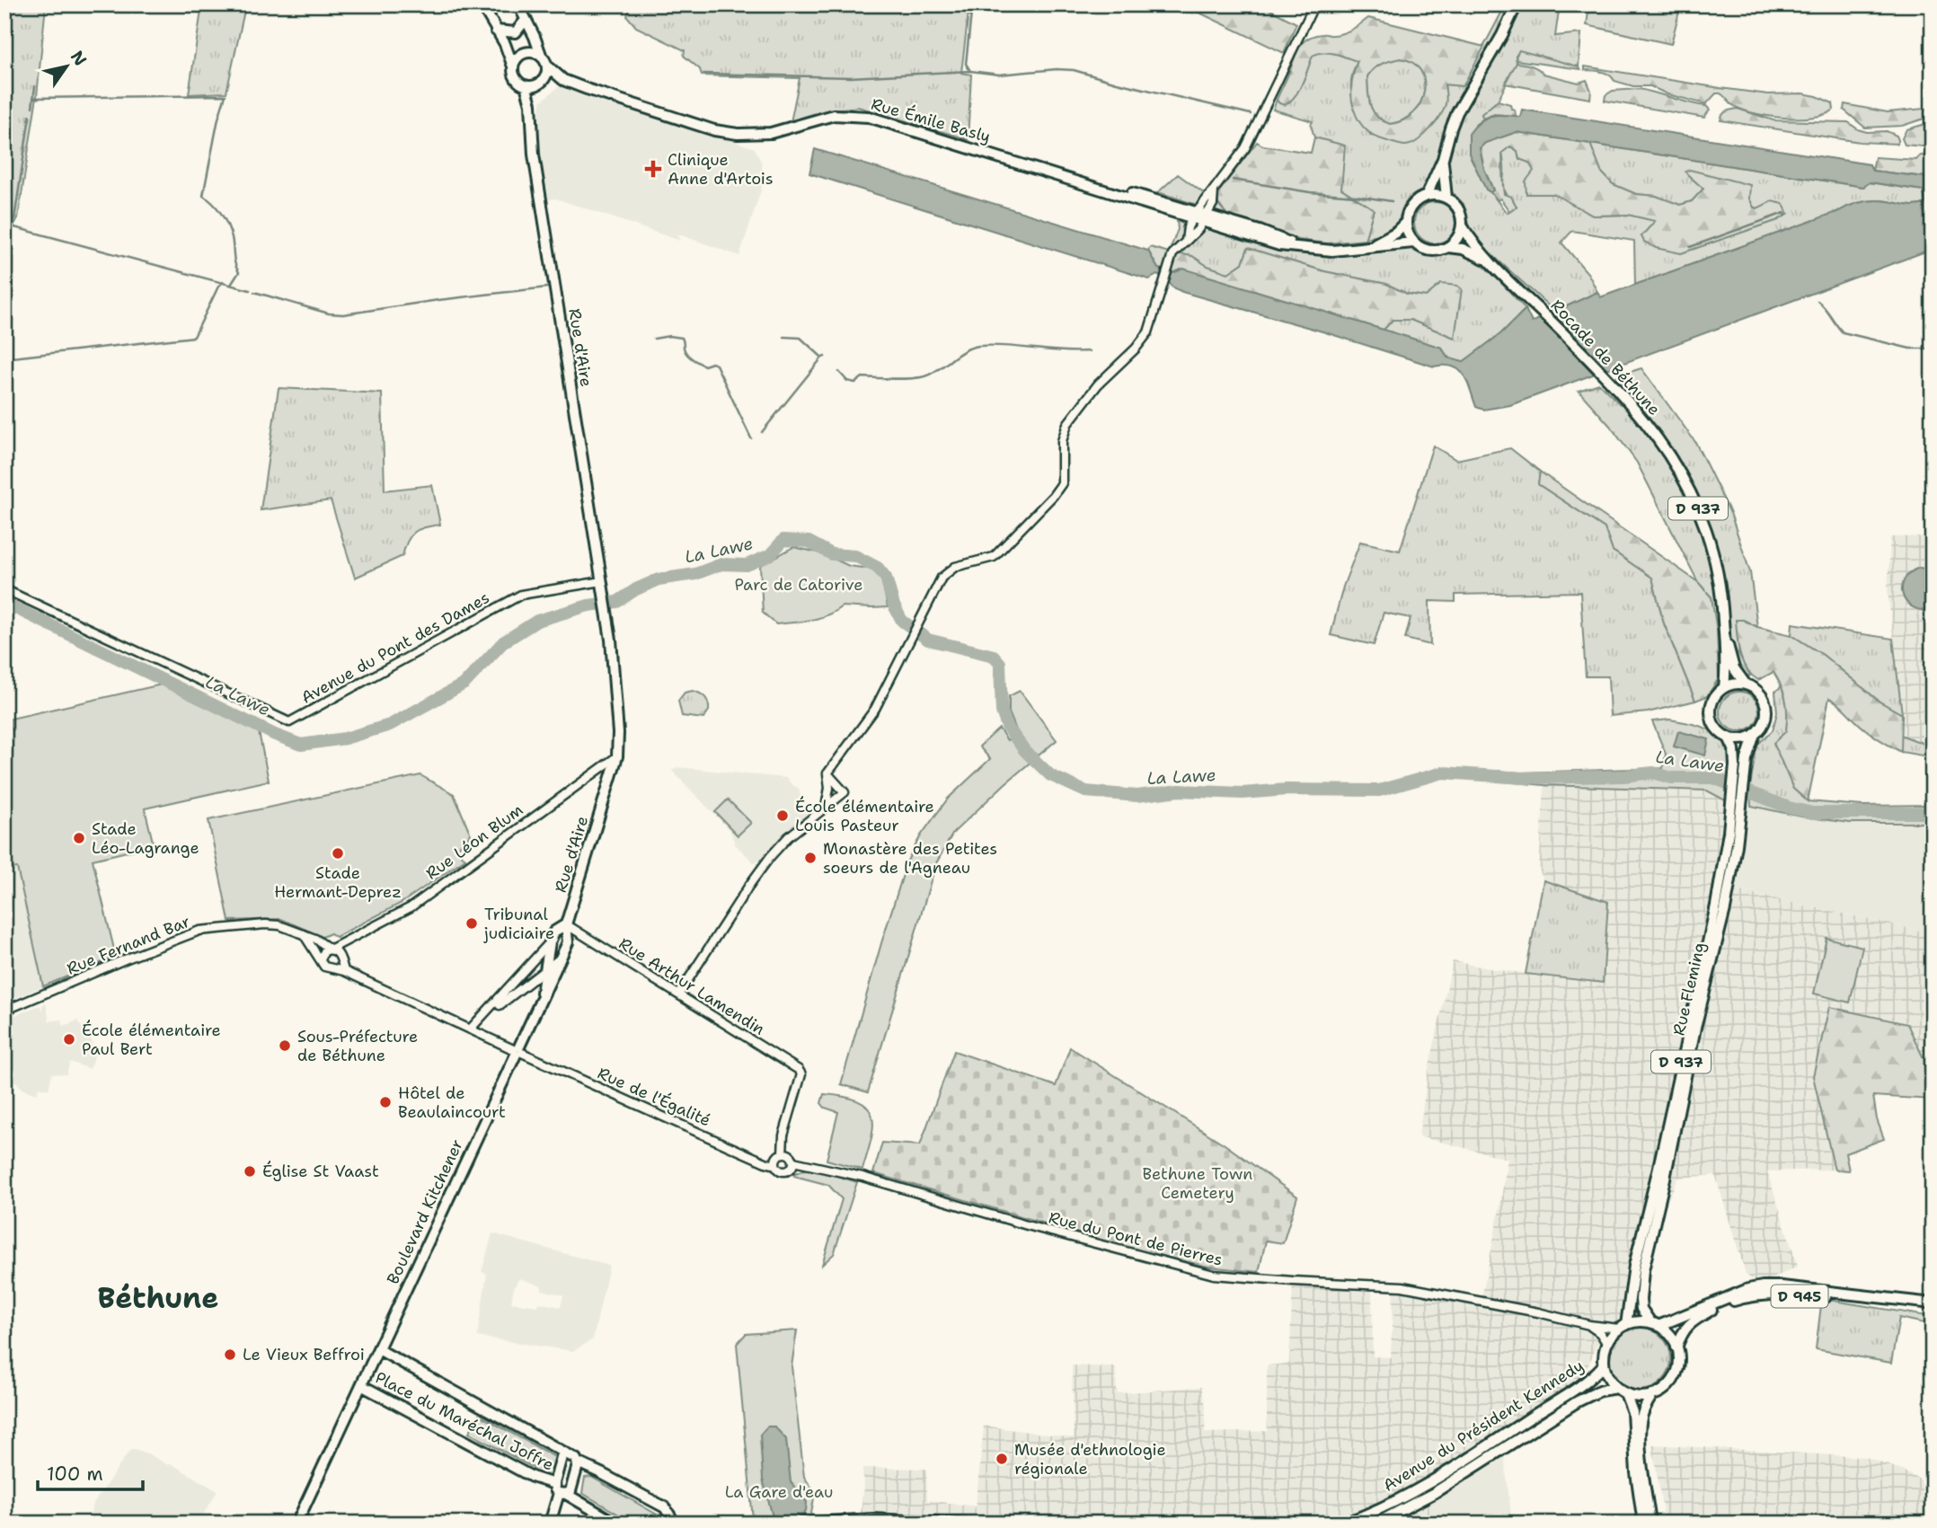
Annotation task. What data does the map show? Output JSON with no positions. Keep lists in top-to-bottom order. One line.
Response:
{"streets":{"main road":["Rue Émile Basly","Rue d'Aire","Rocade de Béthune","D 937","Rue Fleming","Boulevard Kitchener","D 945","Place du Maréchal Joffre","Avenue du Président Kennedy"],"street":["Avenue du Pont des Dames","Rue Léon Blum","Rue Fernand Bar","Rue Arthur Lamendin","Rue de l'Égalité","Rue du Pont de Pierres"]},"crossings":[["Rue Émile Basly","Rue d'Aire"],["Rue Émile Basly","Rocade de Béthune"],["Rue d'Aire","Avenue du Pont des Dames"],["Rue d'Aire","Rue Léon Blum"],["Rue d'Aire","Rue Arthur Lamendin"],["Rue d'Aire","Boulevard Kitchener"],["Rocade de Béthune","Rue Fleming"],["Rue Léon Blum","Rue Fernand Bar"],["Rue Arthur Lamendin","Rue de l'Égalité"],["Rue Arthur Lamendin","Boulevard Kitchener"],["Rue Arthur Lamendin","Rue du Pont de Pierres"],["Rue Fleming","Rue du Pont de Pierres"],["Rue Fleming","D 945"],["Rue Fleming","Avenue du Président Kennedy"],["Rue de l'Égalité","Boulevard Kitchener"],["Rue de l'Égalité","Rue du Pont de Pierres"],["Boulevard Kitchener","Place du Maréchal Joffre"],["Rue du Pont de Pierres","D 945"],["Rue du Pont de Pierres","Avenue du Président Kennedy"],["D 945","Avenue du Président Kennedy"]],"districts":["Béthune"],"water":["La Lawe"],"parks":["Parc de Catorive","Bethune Town Cemetery","La Gare d'eau"],"places":{"health":["Clinique Anne d'Artois"],"other":["École élémentaire Louis Pasteur","Stade Léo-Lagrange","Stade Hermant-Deprez","Monastère des Petites soeurs de l'Agneau","Tribunal judiciaire","École élémentaire Paul Bert","Sous-Préfecture de Béthune","Hôtel de Beaulaincourt","Église St Vaast","Le Vieux Beffroi","Musée d'ethnologie régionale"]},"scale_bar":"100 m","north":"top right"}
